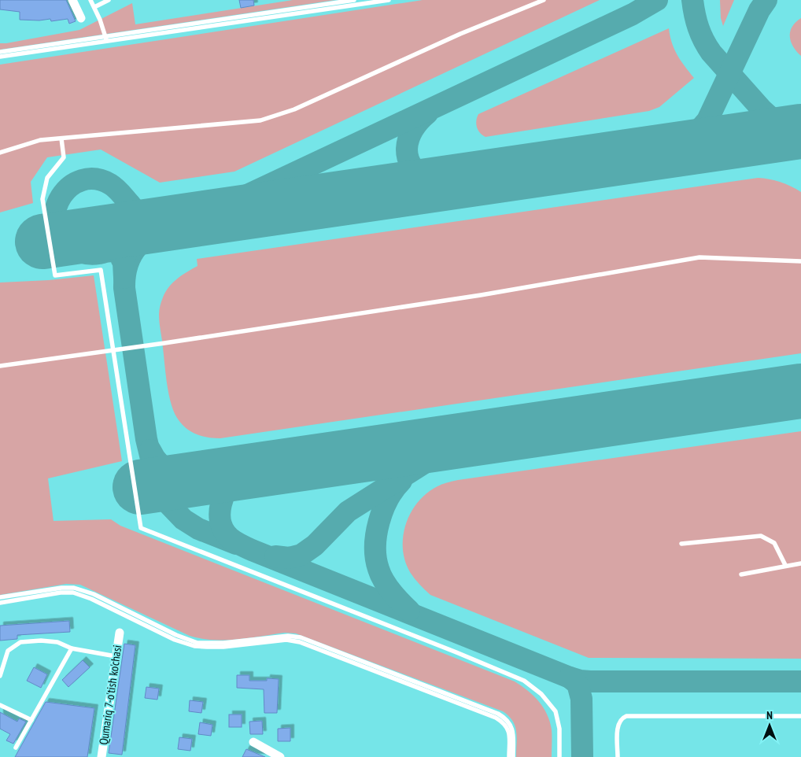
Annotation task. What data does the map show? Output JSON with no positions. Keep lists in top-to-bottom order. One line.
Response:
{"streets":{"street":["Qumariq 7-o'tish ko'chasi"]},"north":"top"}
